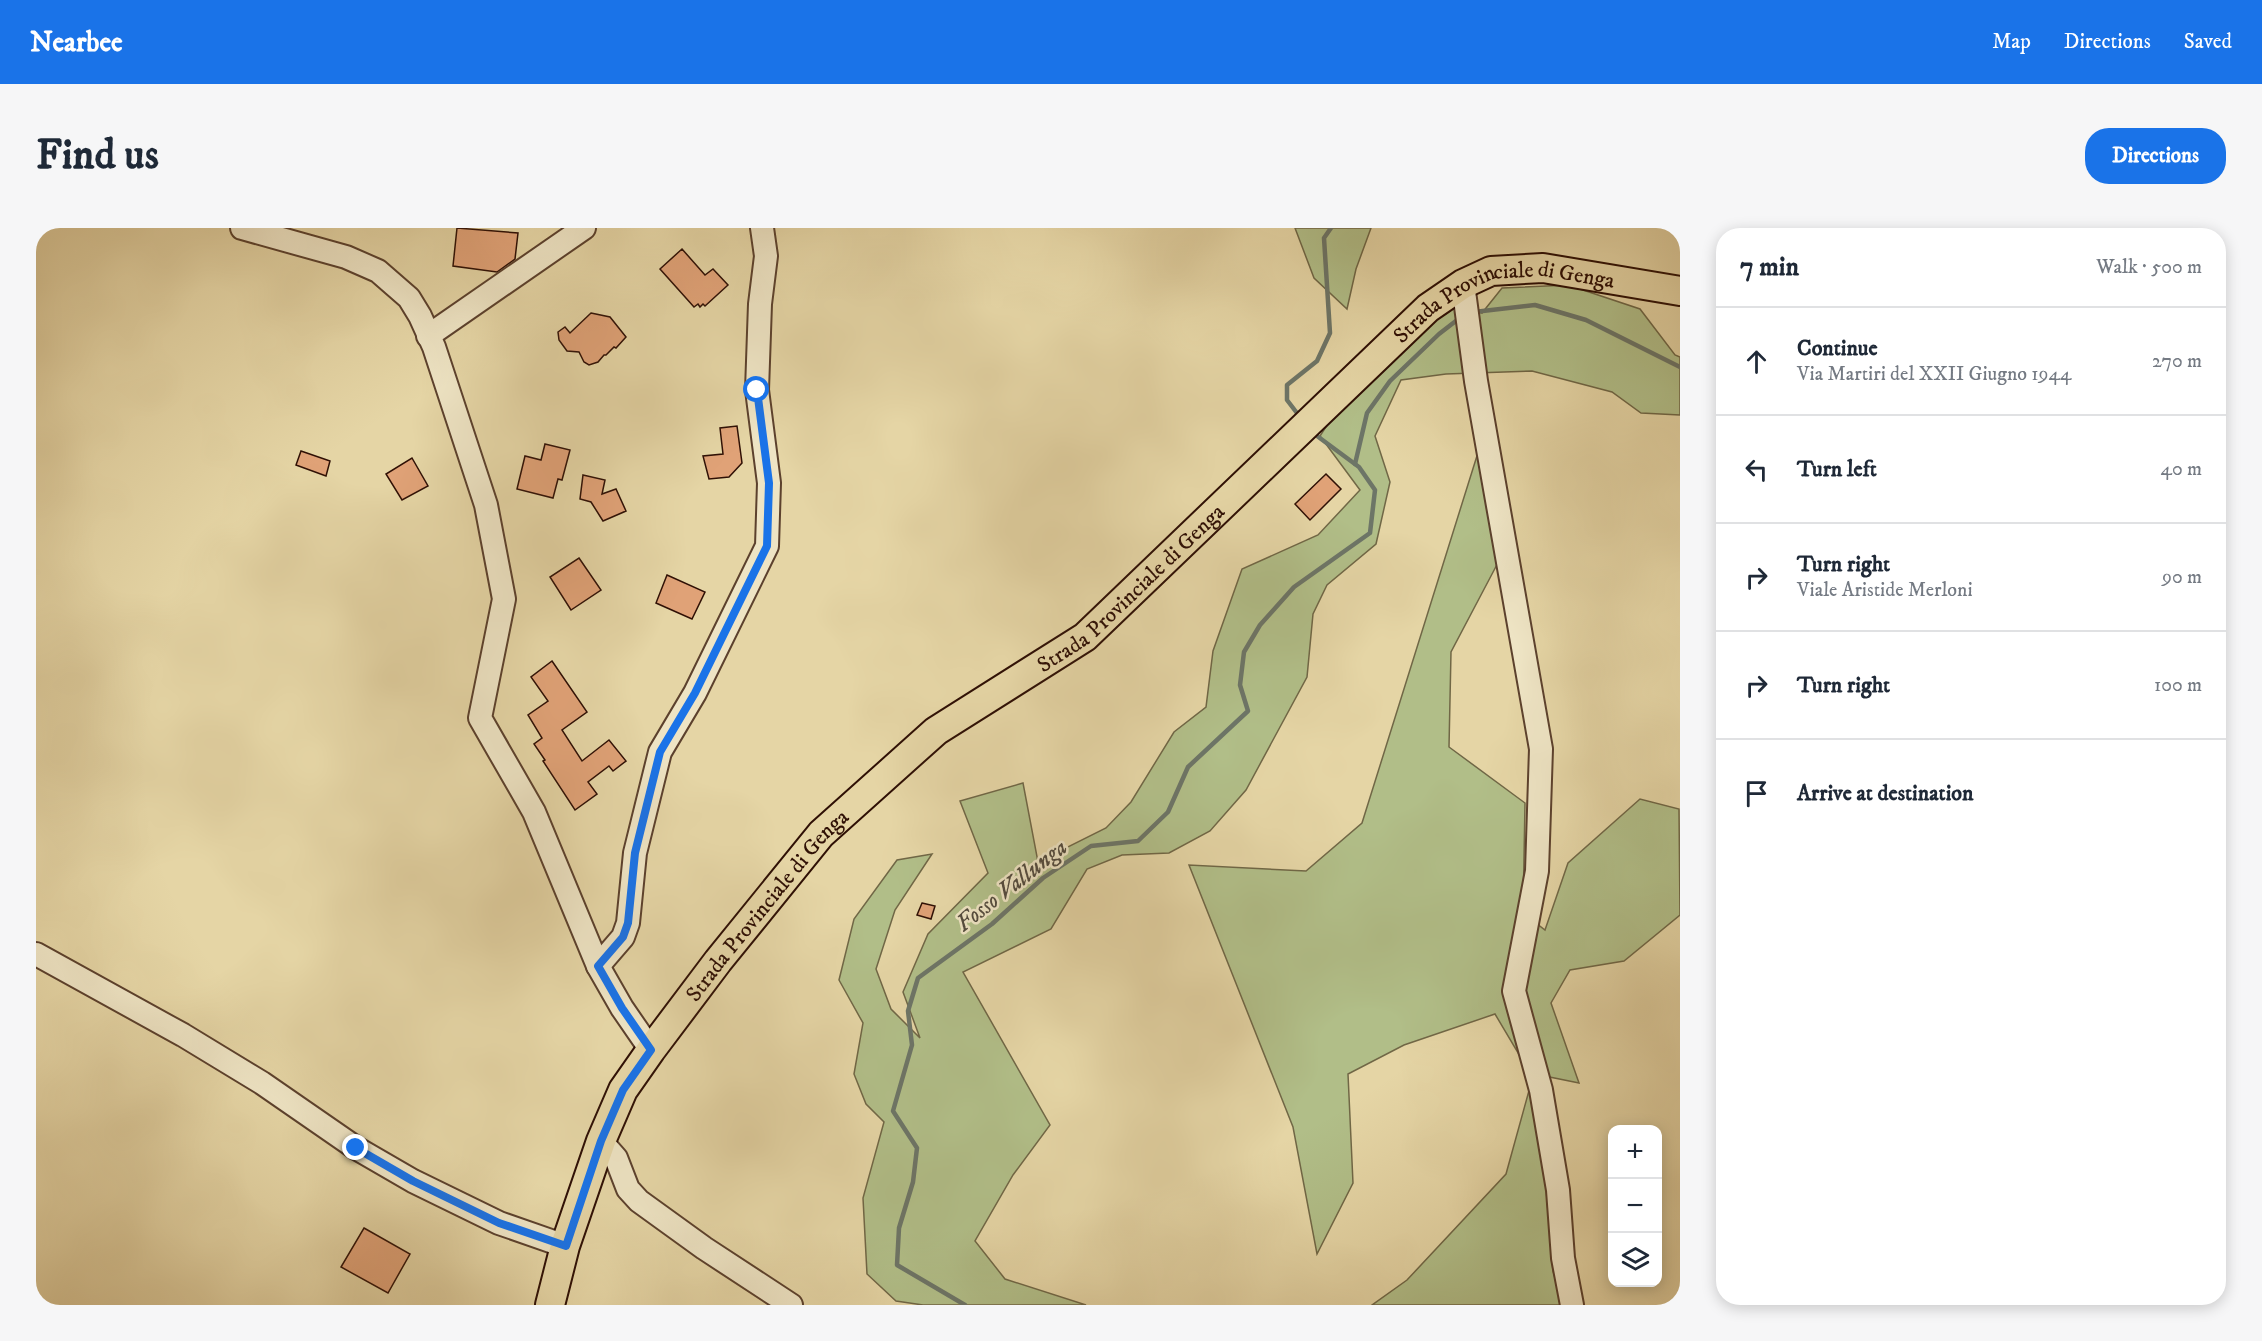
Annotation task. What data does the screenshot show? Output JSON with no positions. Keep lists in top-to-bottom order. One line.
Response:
{"streets":{"main road":["Strada Provinciale di Genga"]},"water":["Fosso Vallunga"],"page":{"header":"Nearbee","nav":["Map","Directions","Saved"],"buttons":"Directions","title":"Find us","heading":["7 min","Walk · 500 m"],"list":[["Continue","Via Martiri del XXII Giugno 1944","270 m"],["Turn left","40 m"],["Turn right","Viale Aristide Merloni","90 m"],["Turn right","100 m"],"Arrive at destination"],"map_buttons":["+","−"]}}
